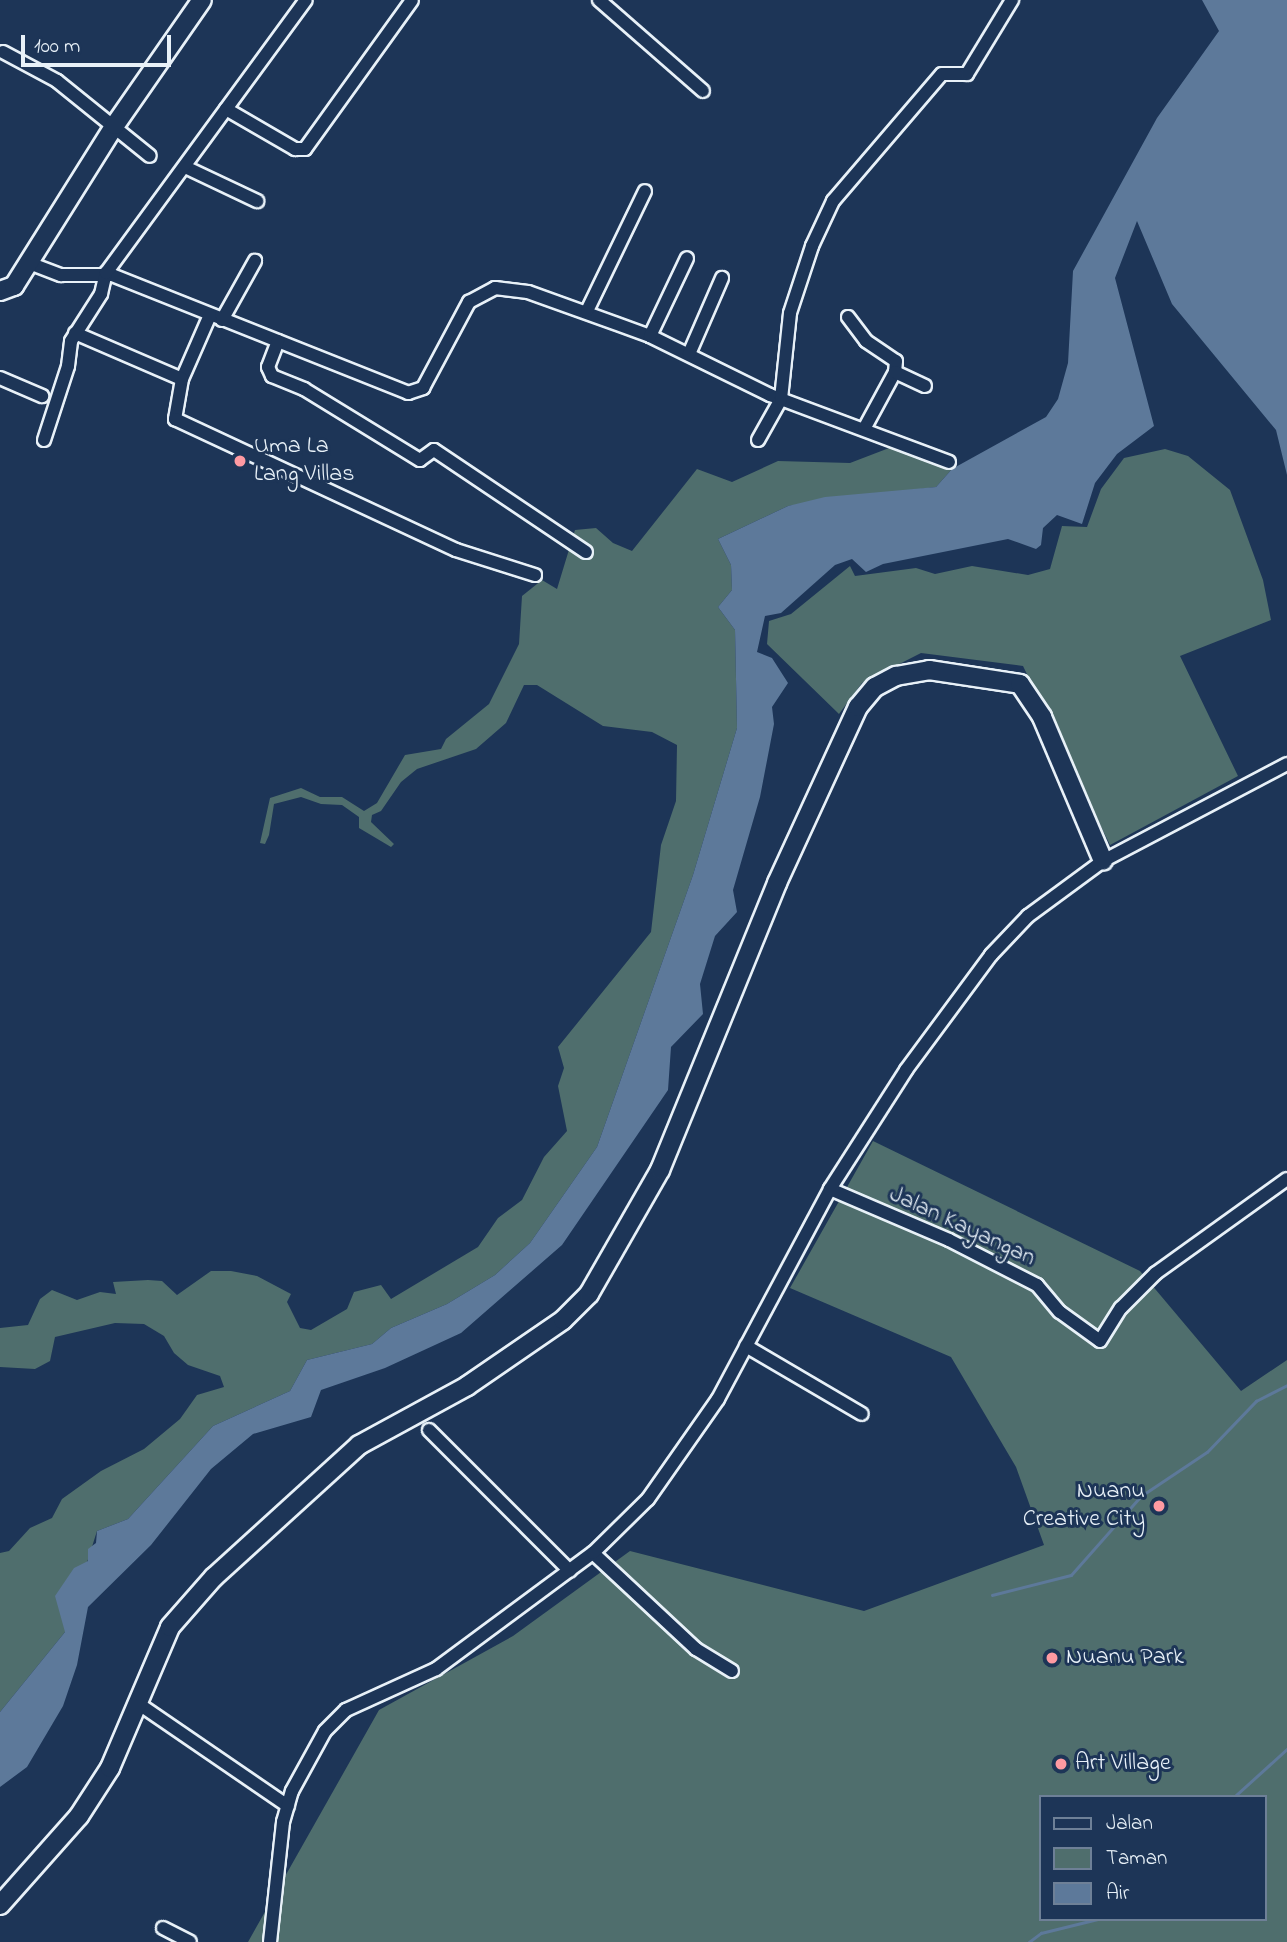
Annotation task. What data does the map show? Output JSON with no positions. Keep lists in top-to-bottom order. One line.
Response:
{"streets":{"street":["Jalan Kayangan"]},"places":["Uma La Lang Villas","Nuanu Creative City","Nuanu Park","Art Village"],"legend":["Jalan","Taman","Air"],"scale_bar":"100 m"}
